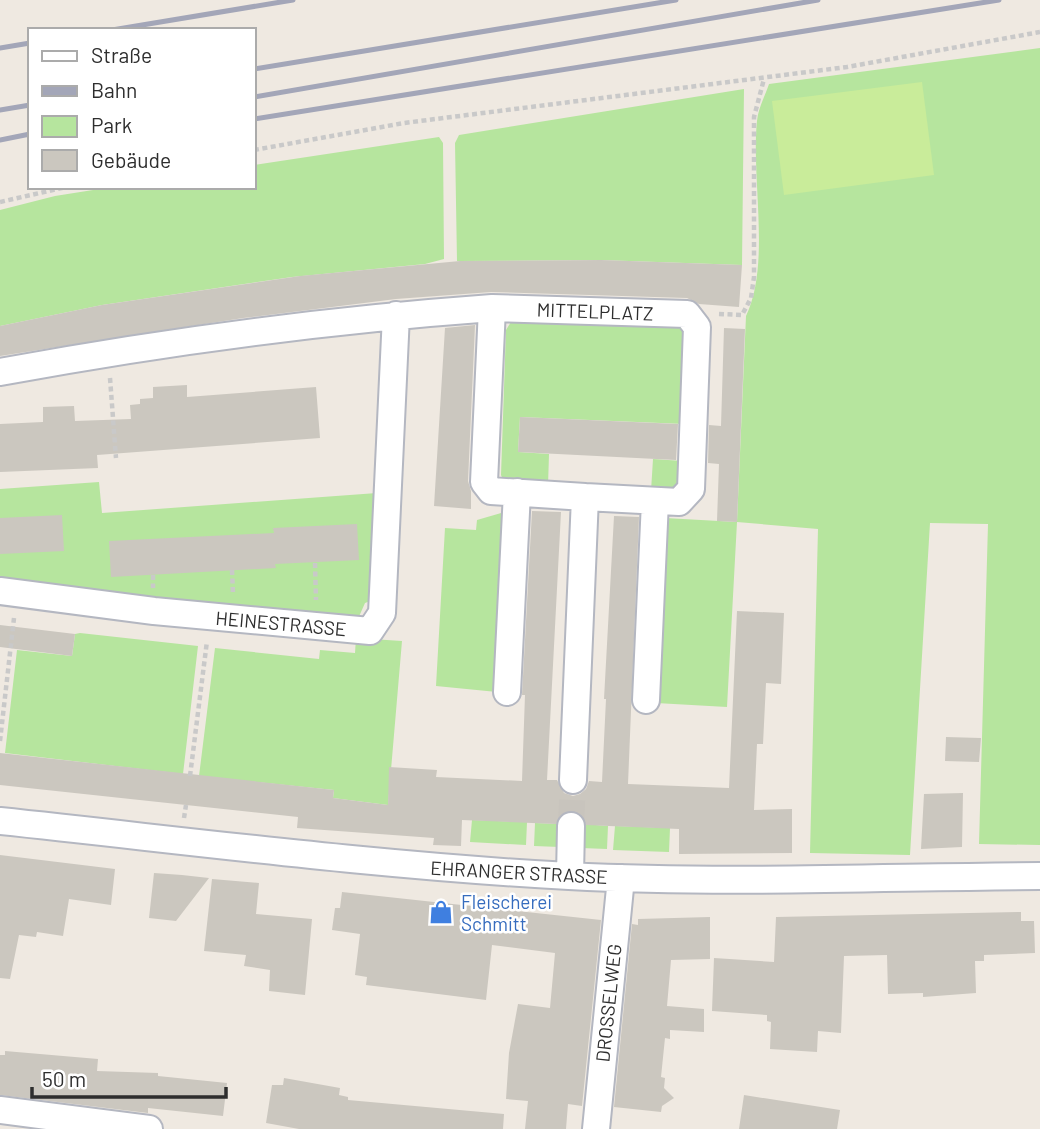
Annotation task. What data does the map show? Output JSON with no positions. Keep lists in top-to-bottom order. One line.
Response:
{"streets":{"street":["MITTELPLATZ","HEINESTRASSE","EHRANGER STRASSE","DROSSELWEG"]},"crossings":[["EHRANGER STRASSE","DROSSELWEG"]],"places":{"shop":["Fleischerei Schmitt"]},"legend":["Straße","Bahn","Park","Gebäude"],"scale_bar":"50 m"}
